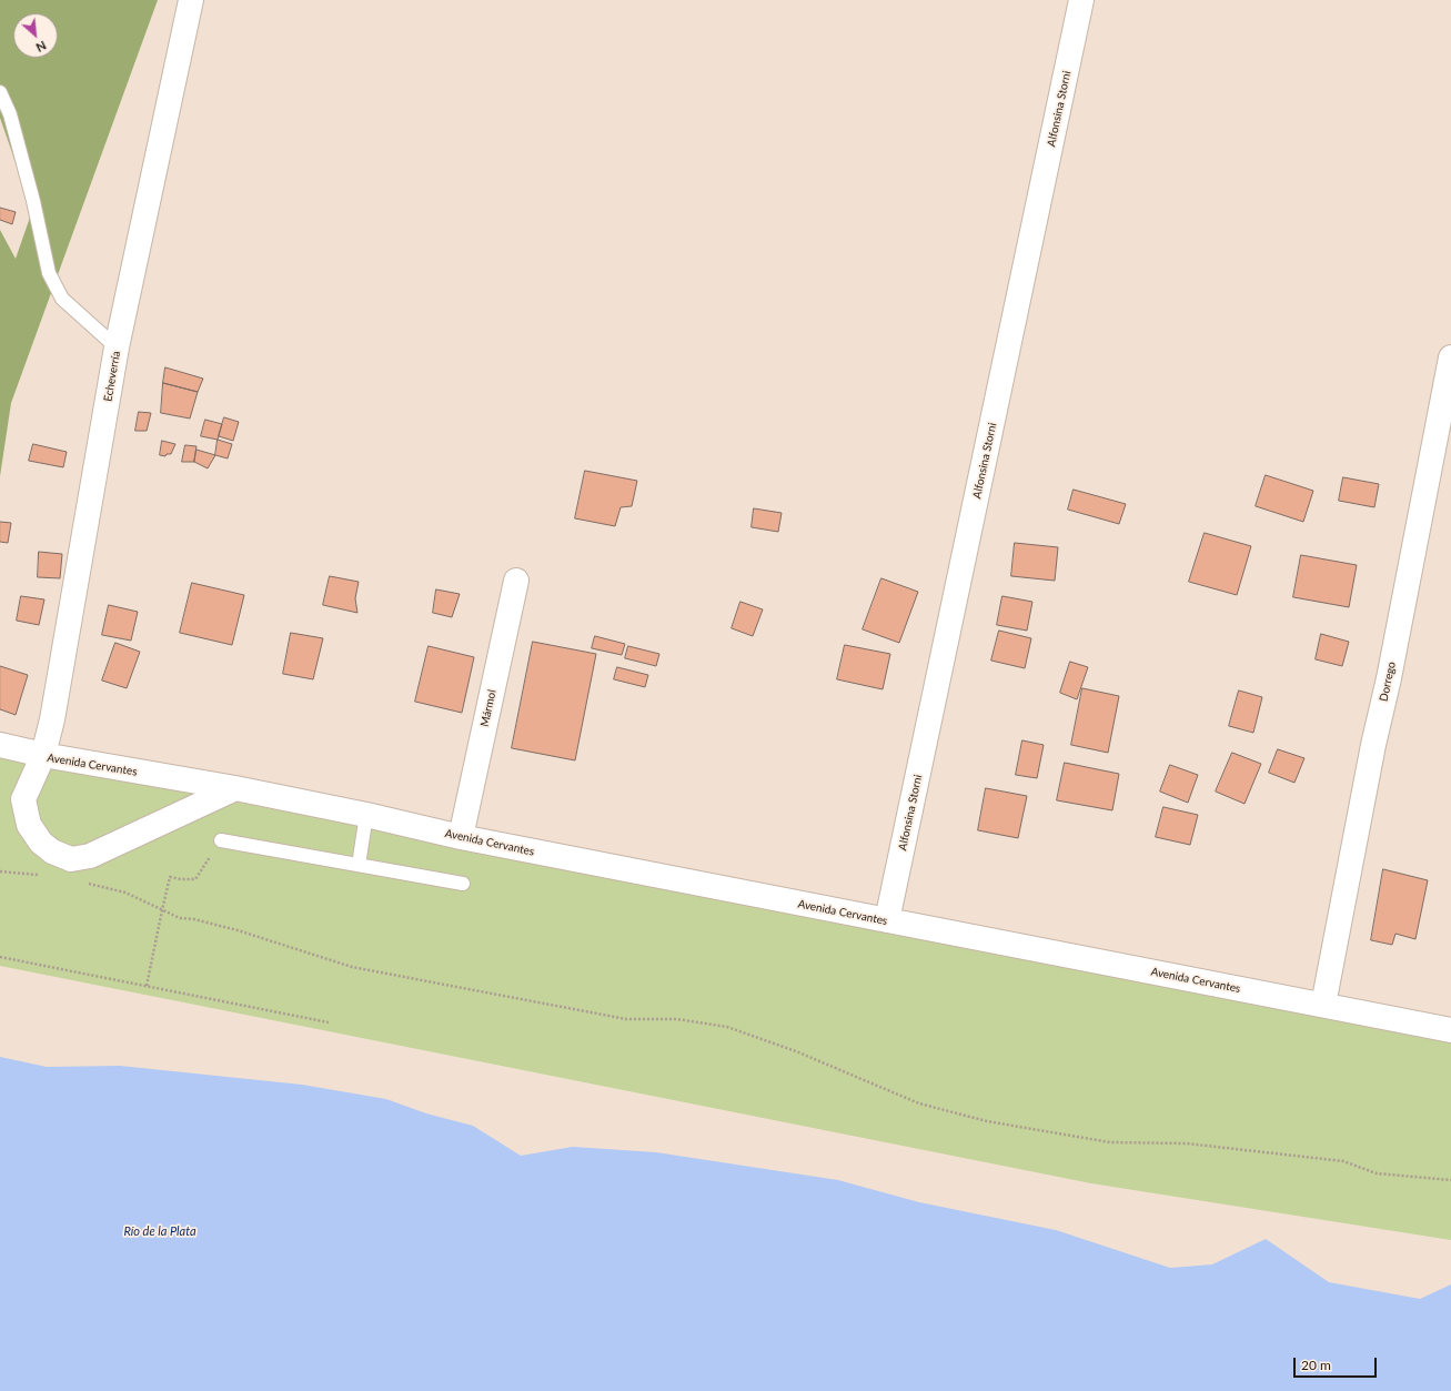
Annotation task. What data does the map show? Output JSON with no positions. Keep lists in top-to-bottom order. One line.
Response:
{"streets":{"street":["Alfonsina Storni","Echeverría","Dorrego","Mármol","Avenida Cervantes"]},"crossings":[["Alfonsina Storni","Avenida Cervantes"],["Echeverría","Avenida Cervantes"],["Dorrego","Avenida Cervantes"],["Mármol","Avenida Cervantes"]],"water":["Río de la Plata"],"scale_bar":"20 m","north":"bottom right"}
